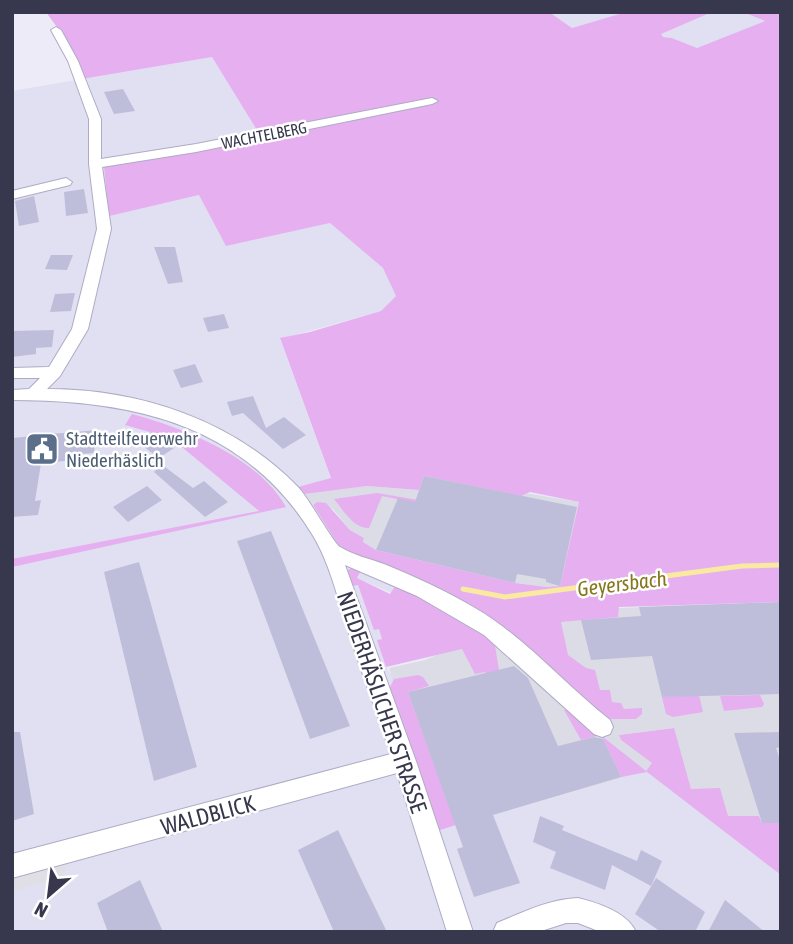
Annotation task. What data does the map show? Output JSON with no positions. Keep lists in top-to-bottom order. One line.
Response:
{"streets":{"street":["WACHTELBERG","NIEDERHÄSLICHER STRASSE","WALDBLICK"]},"crossings":[["NIEDERHÄSLICHER STRASSE","WALDBLICK"]],"water":["Geyersbach"],"places":{"public building":["Stadtteilfeuerwehr Niederhäslich"]},"north":"bottom left"}
